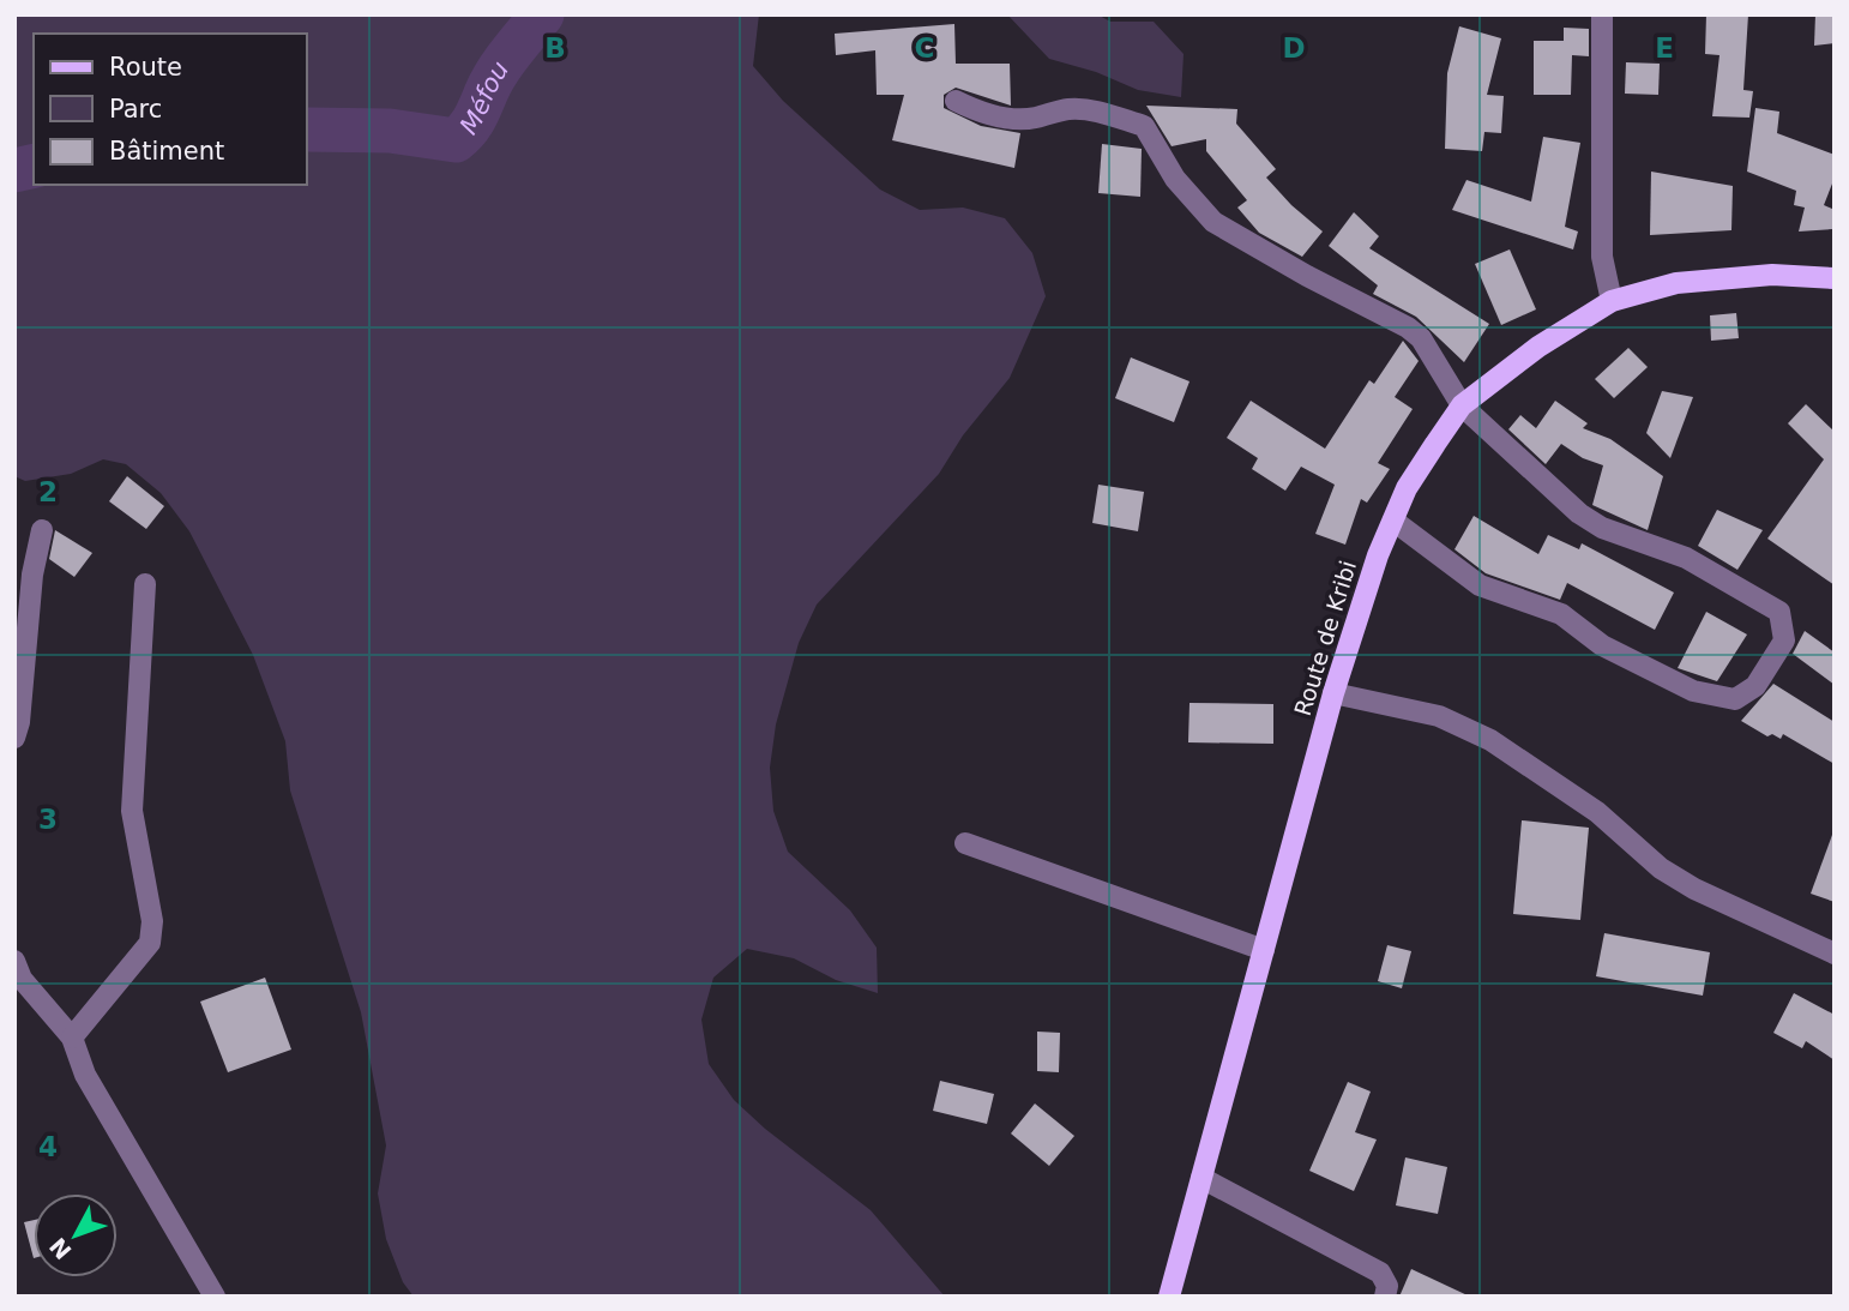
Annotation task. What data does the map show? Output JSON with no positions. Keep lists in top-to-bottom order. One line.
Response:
{"streets":{"main road":["Route de Kribi"]},"water":["Méfou"],"legend":["Route","Parc","Bâtiment"],"north":"bottom left","grid":{"columns":["B","C","D","E"],"rows":["2","3","4"]}}
